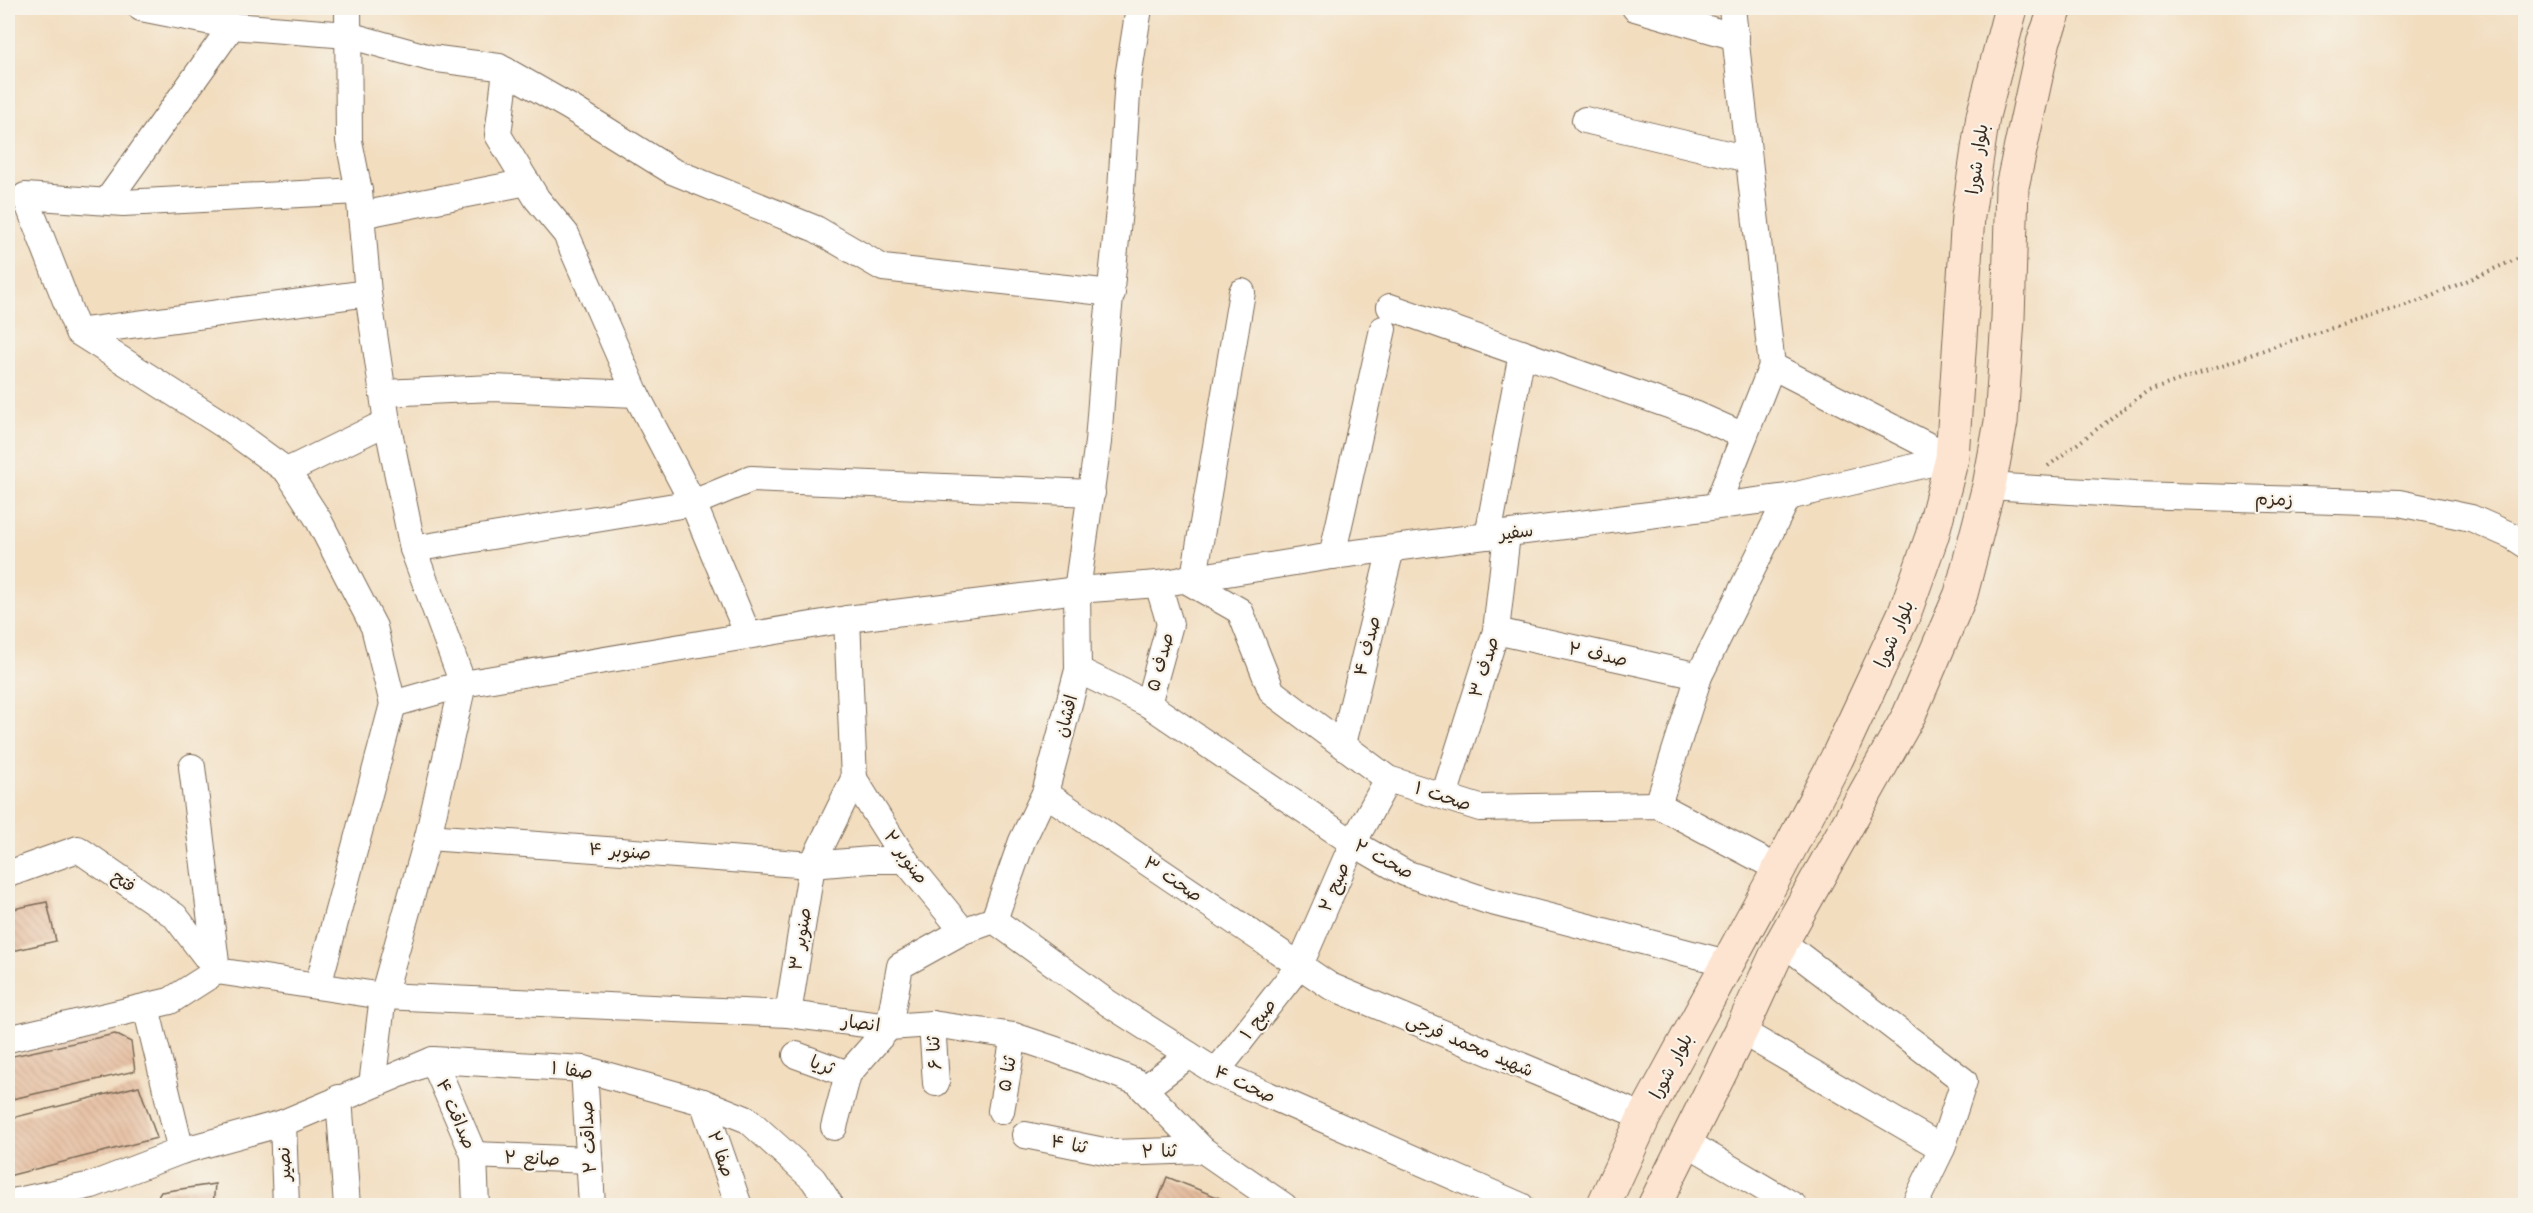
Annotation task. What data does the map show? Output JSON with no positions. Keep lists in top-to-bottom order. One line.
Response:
{"streets":{"main road":["بلوار شورا"],"street":["زمزم","سفیر","صدف ۴","صدف ۲","صدف ۵","صدف ۳","افشان","صحت ۱","صنوبر ۴","صنوبر ۲","صحت ۲","صحت ۳","فتح","صبح ۲","صنوبر ۳","صبح ۱","انصار","شهید محمد فرجی","ثنا ۶","ثریا","صفا ۱","ثنا ۵","صحت ۴","صداقت ۴","صداقت ۲","ثنا ۴","ثنا ۲","صفا ۲","صانع ۲","نصیر"]},"crossings":[["بلوار شورا","سفیر"],["بلوار شورا","صحت ۱"],["بلوار شورا","صحت ۲"],["بلوار شورا","شهید محمد فرجی"],["سفیر","صدف ۴"],["سفیر","صدف ۵"],["سفیر","صدف ۳"],["سفیر","افشان"],["سفیر","صحت ۱"],["صدف ۴","صحت ۱"],["صدف ۲","صدف ۳"],["صدف ۵","صحت ۲"],["صدف ۳","صحت ۱"],["افشان","صحت ۲"],["افشان","صحت ۳"],["افشان","صحت ۴"],["صحت ۱","صبح ۲"],["صنوبر ۴","صنوبر ۲"],["صنوبر ۴","صنوبر ۳"],["صنوبر ۲","صنوبر ۳"],["صحت ۲","صبح ۲"],["صحت ۳","صبح ۲"],["صحت ۳","صبح ۱"],["صحت ۳","شهید محمد فرجی"],["فتح","انصار"],["صبح ۲","صبح ۱"],["صبح ۲","شهید محمد فرجی"],["صنوبر ۳","انصار"],["صبح ۱","شهید محمد فرجی"],["صبح ۱","صحت ۴"],["انصار","ثنا ۶"],["انصار","ثنا ۵"],["انصار","ثنا ۲"],["صفا ۱","صداقت ۴"],["صفا ۱","صداقت ۲"],["صفا ۱","صفا ۲"],["صفا ۱","نصیر"],["صداقت ۴","صانع ۲"],["صداقت ۲","صانع ۲"],["ثنا ۴","ثنا ۲"]]}
